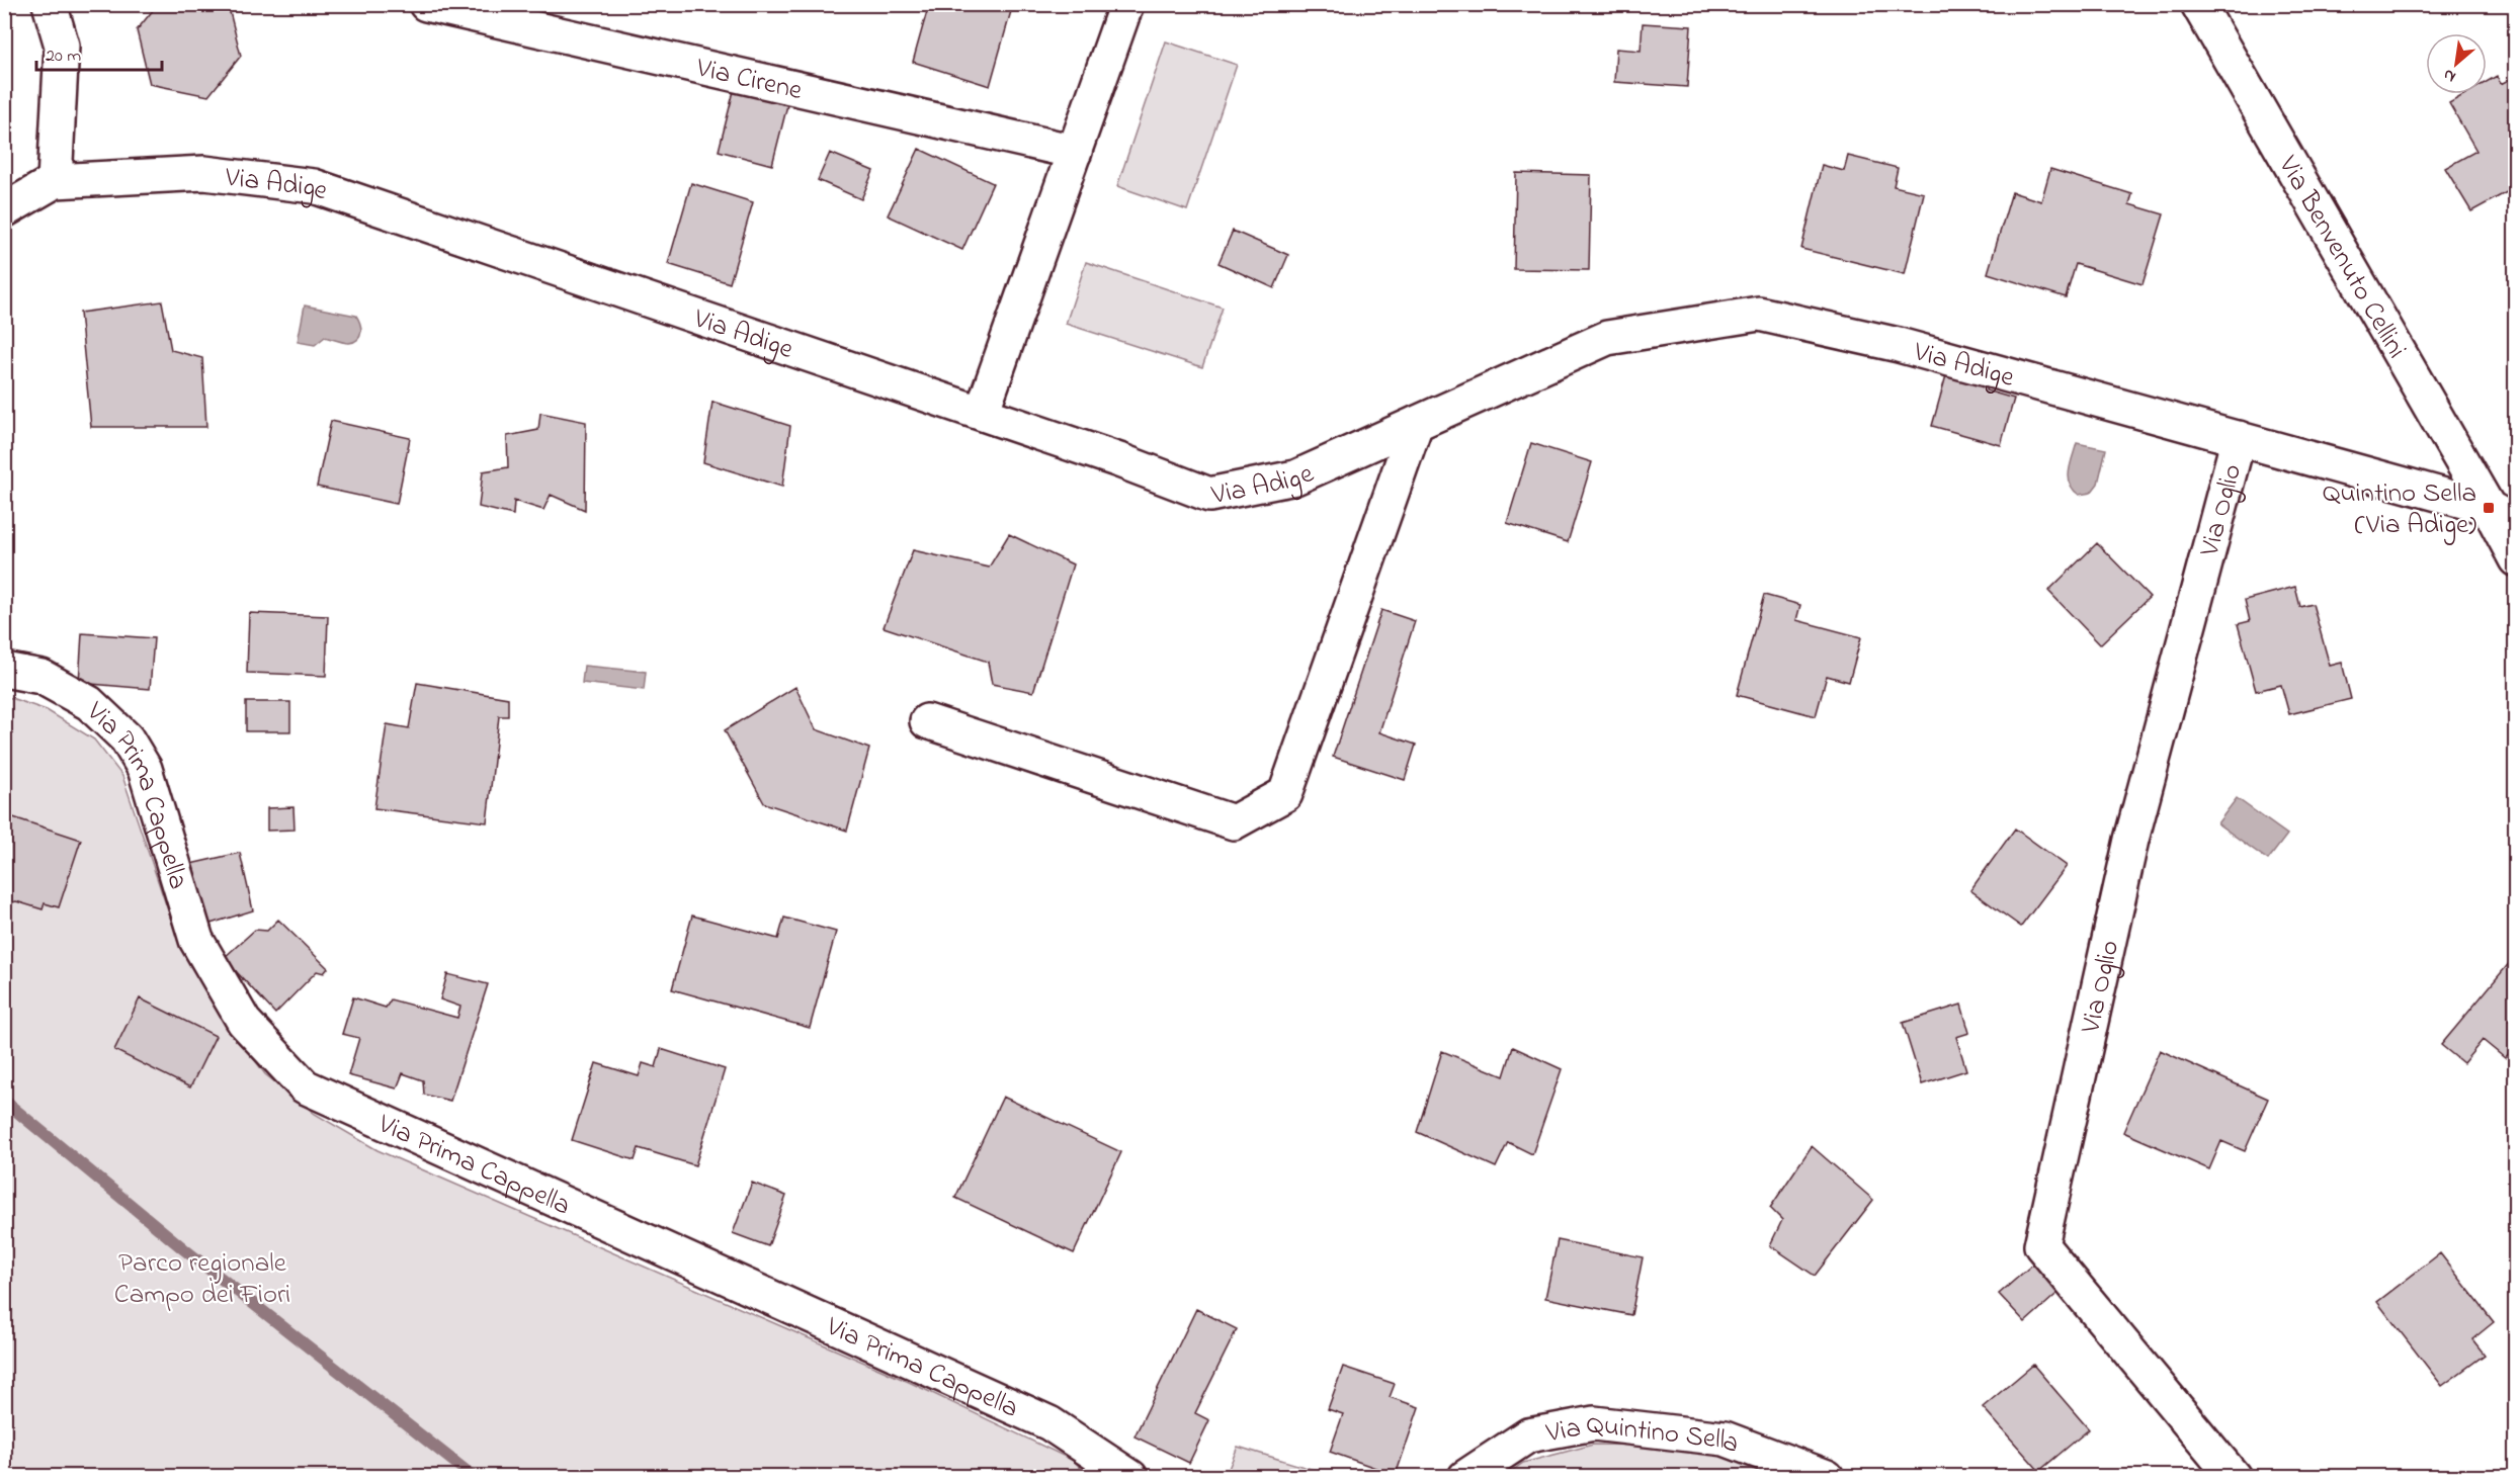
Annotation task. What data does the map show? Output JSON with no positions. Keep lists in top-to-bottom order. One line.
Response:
{"streets":{"street":["Via Cirene","Via Adige","Via Benvenuto Cellini","Via Oglio","Via Prima Cappella","Via Quintino Sella"]},"crossings":[["Via Adige","Via Benvenuto Cellini"],["Via Adige","Via Oglio"]],"parks":["Parco regionale Campo dei Fiori"],"places":{"transit":["Quintino Sella (Via Adige)"]},"scale_bar":"20 m","north":"bottom left"}
